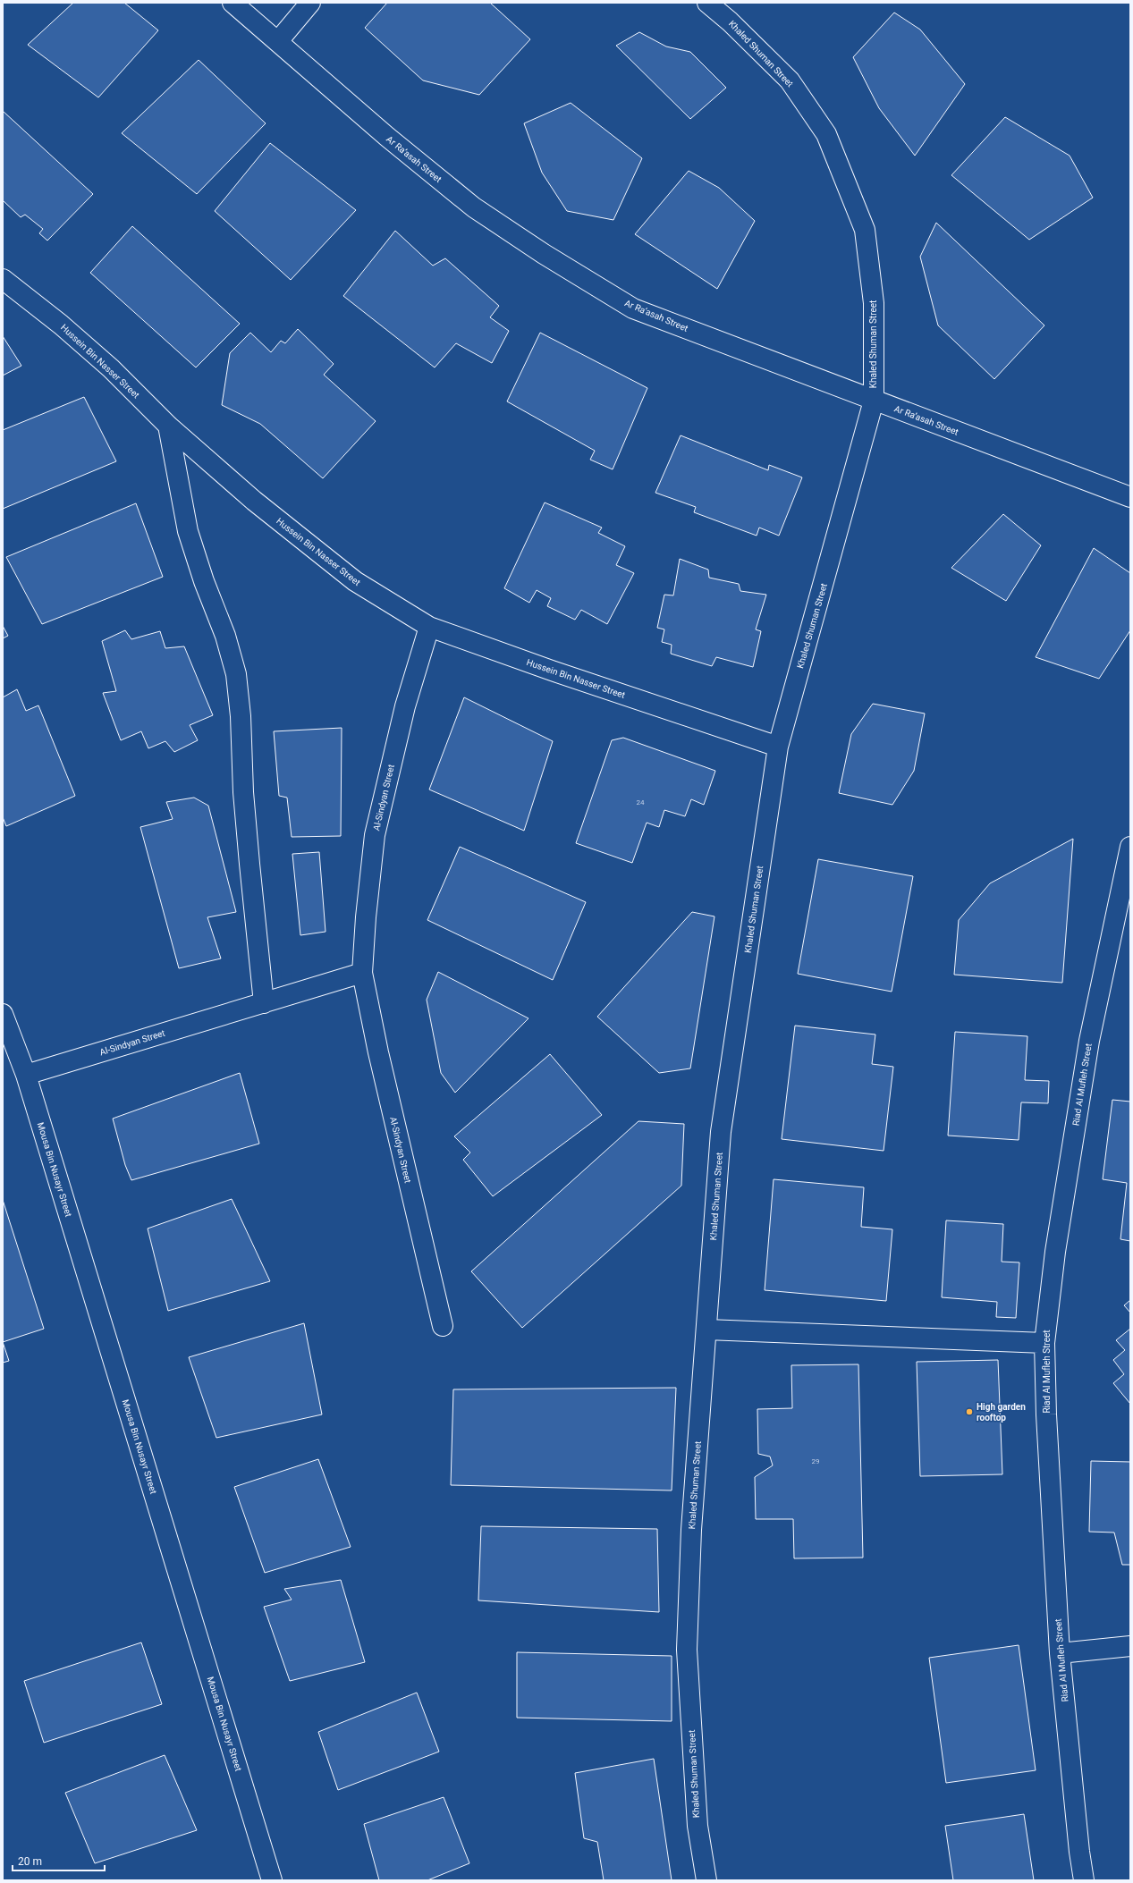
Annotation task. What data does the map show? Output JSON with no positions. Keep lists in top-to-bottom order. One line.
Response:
{"streets":{"street":["Khaled Shuman Street","Ar Ra’asah Street","Hussein Bin Nasser Street","Al-Sindyan Street","Riad Al Mufleh Street","Mousa Bin Nusayr Street"]},"crossings":[["Khaled Shuman Street","Ar Ra’asah Street"],["Khaled Shuman Street","Hussein Bin Nasser Street"],["Hussein Bin Nasser Street","Al-Sindyan Street"],["Al-Sindyan Street","Mousa Bin Nusayr Street"]],"places":["High garden rooftop"],"house_numbers":["24","29"],"scale_bar":"20 m"}
